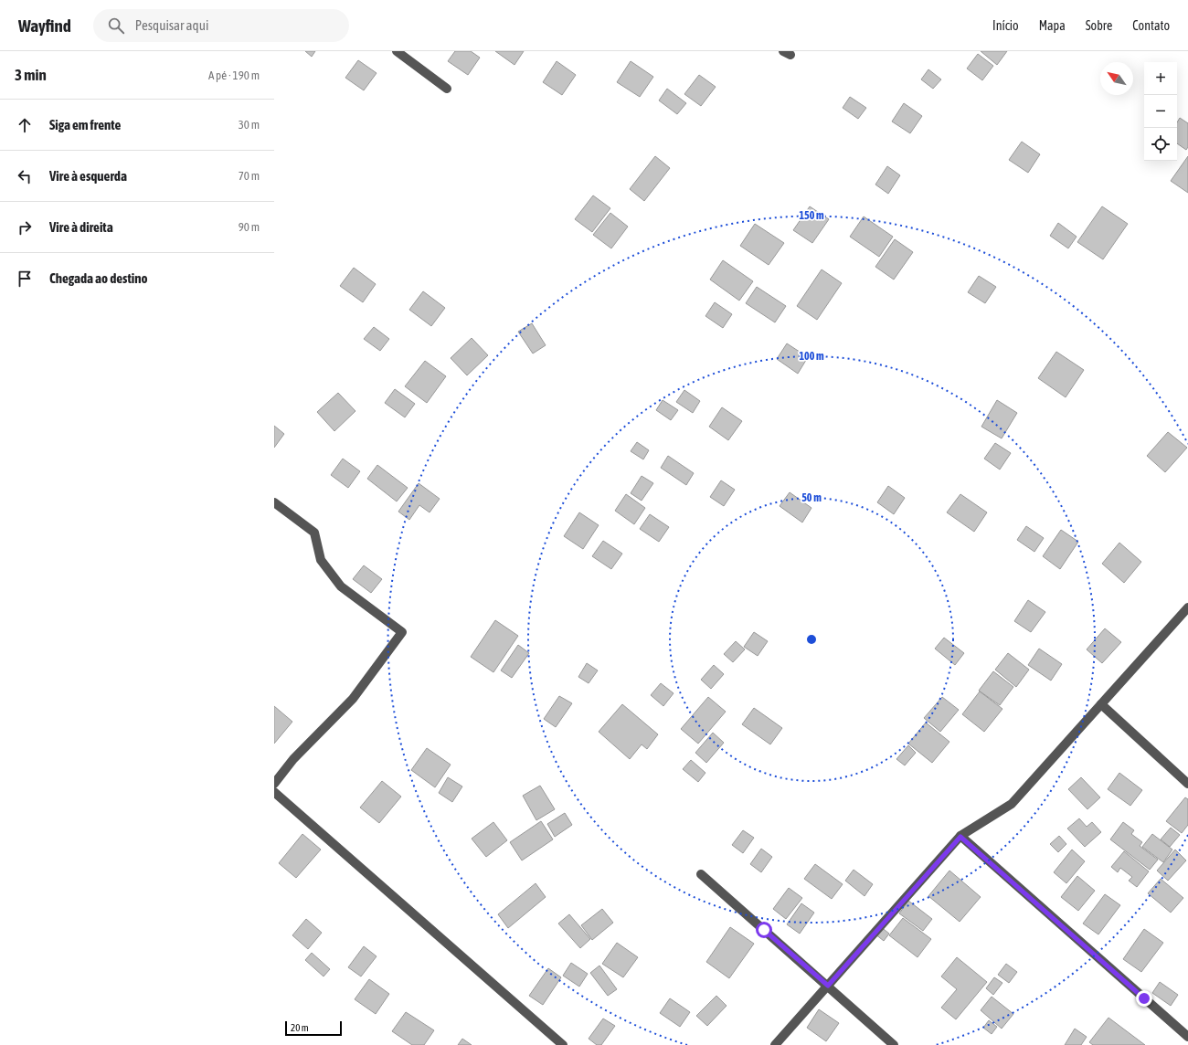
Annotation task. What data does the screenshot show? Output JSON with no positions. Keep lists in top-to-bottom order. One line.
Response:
{"scale_bar":"20 m","north":"top left","page":{"header":"Wayfind","search":"Pesquisar aqui","nav":["Início","Mapa","Sobre","Contato"],"heading":["3 min","A pé · 190 m"],"map_buttons":["+","−"],"list":[["Siga em frente","30 m"],["Vire à esquerda","70 m"],["Vire à direita","90 m"],"Chegada ao destino"],"scale":"20 m"},"rings":["150 m","100 m","50 m"]}
